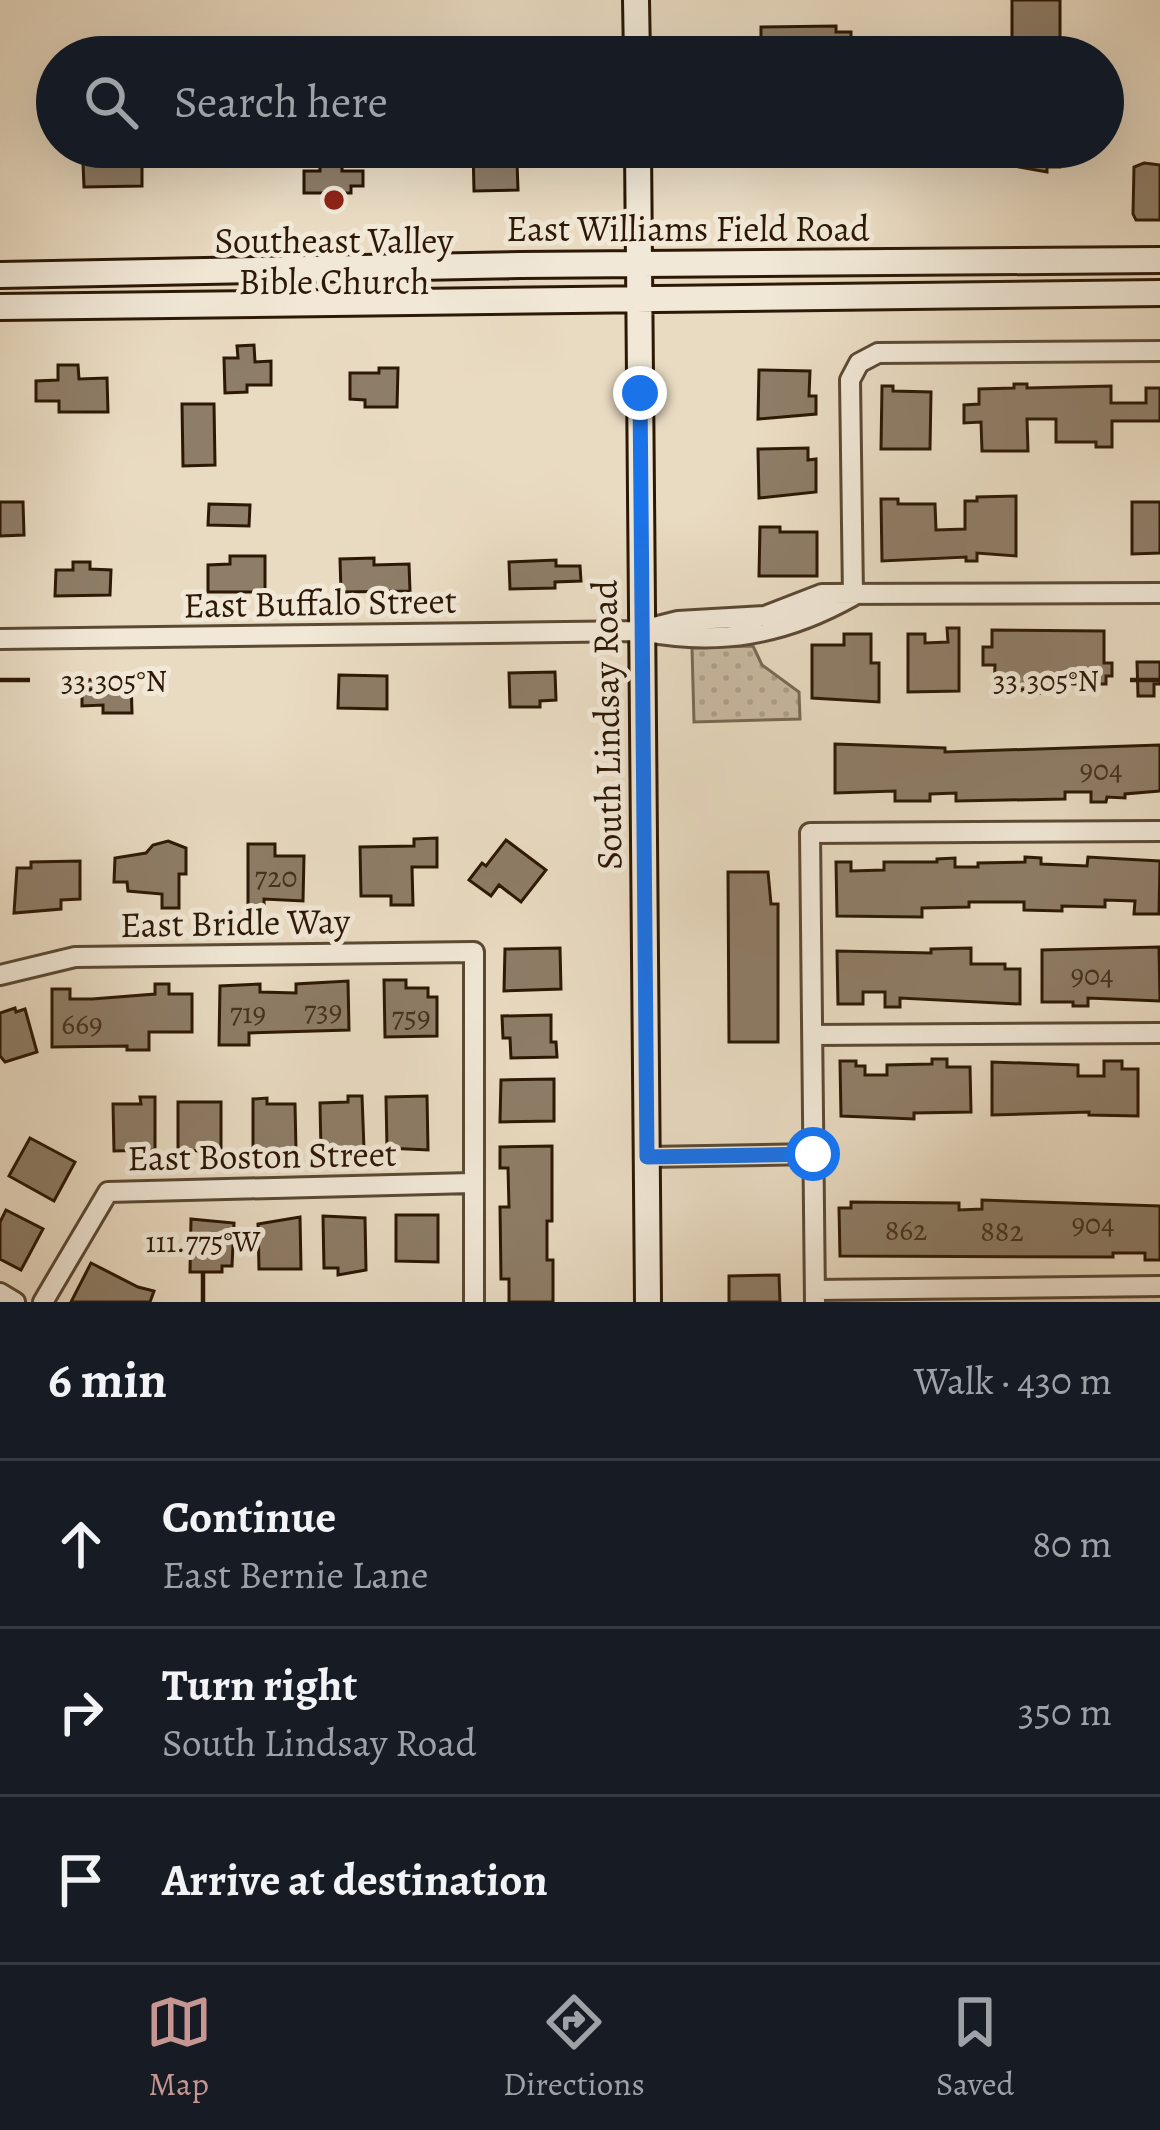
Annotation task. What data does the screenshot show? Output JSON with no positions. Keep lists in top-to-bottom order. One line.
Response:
{"streets":{"main road":["East Williams Field Road","South Lindsay Road"],"street":["East Buffalo Street","East Bridle Way","East Boston Street"]},"crossings":[["East Williams Field Road","South Lindsay Road"],["East Buffalo Street","South Lindsay Road"],["East Bridle Way","East Boston Street"]],"places":["Southeast Valley Bible Church"],"house_numbers":["904","720","904","739","719","759","669","904","862","882"],"page":{"search":"Search here","heading":["6 min","Walk · 430 m"],"list":[["Continue","East Bernie Lane","80 m"],["Turn right","South Lindsay Road","350 m"],"Arrive at destination"],"nav":["Map","Directions","Saved"]},"coordinates":["33.305°N","111.775°W"]}
